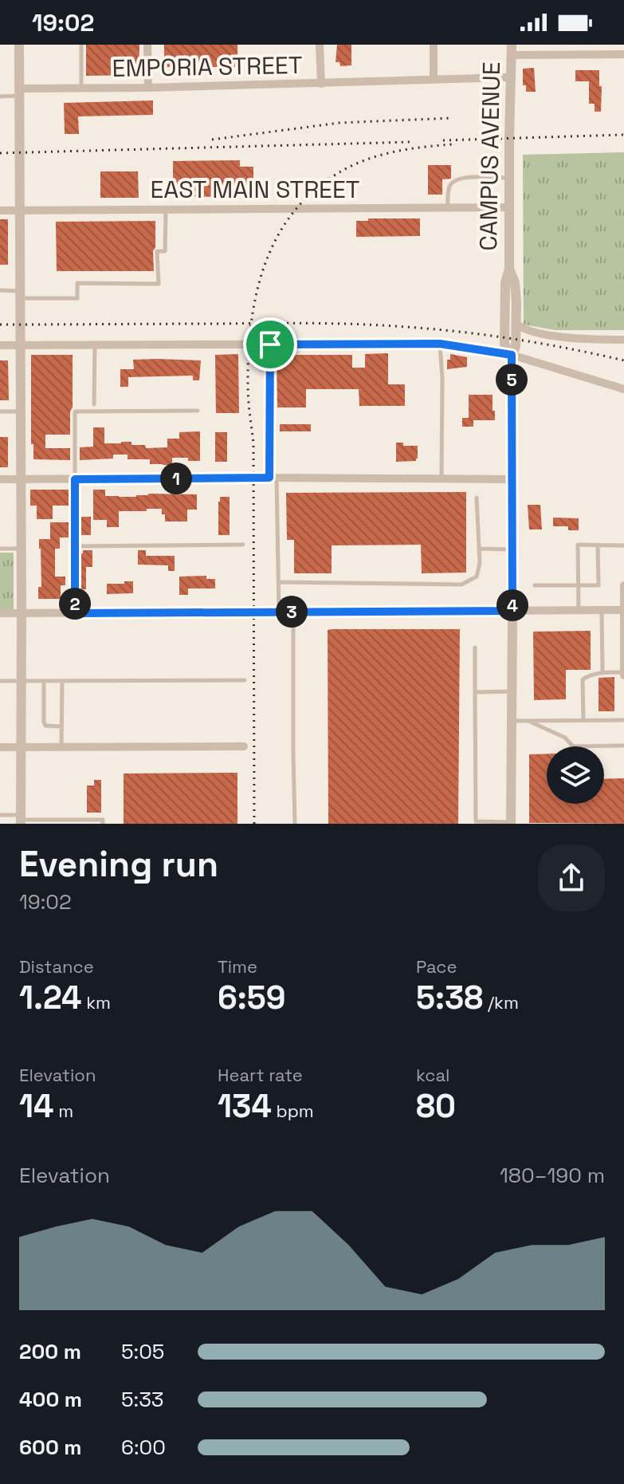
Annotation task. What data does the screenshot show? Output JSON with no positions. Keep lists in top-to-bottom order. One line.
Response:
{"streets":{"street":["EMPORIA STREET","CAMPUS AVENUE","EAST MAIN STREET"]},"crossings":[["EMPORIA STREET","CAMPUS AVENUE"],["CAMPUS AVENUE","EAST MAIN STREET"]],"page":{"status":"19:02","pins":["5","1","2","4","3"],"heading":["Evening run","19:02"],"stats":[["Distance","1.24 km"],["Time","6:59"],["Pace","5:38 /km"],["Elevation","14 m"],["Heart rate","134 bpm"],["kcal","80"]],"chart":["Elevation","180–190 m"],"list":[{"name":"200 m","note":"5:05"},{"name":"400 m","note":"5:33"},{"name":"600 m","note":"6:00"}]}}
